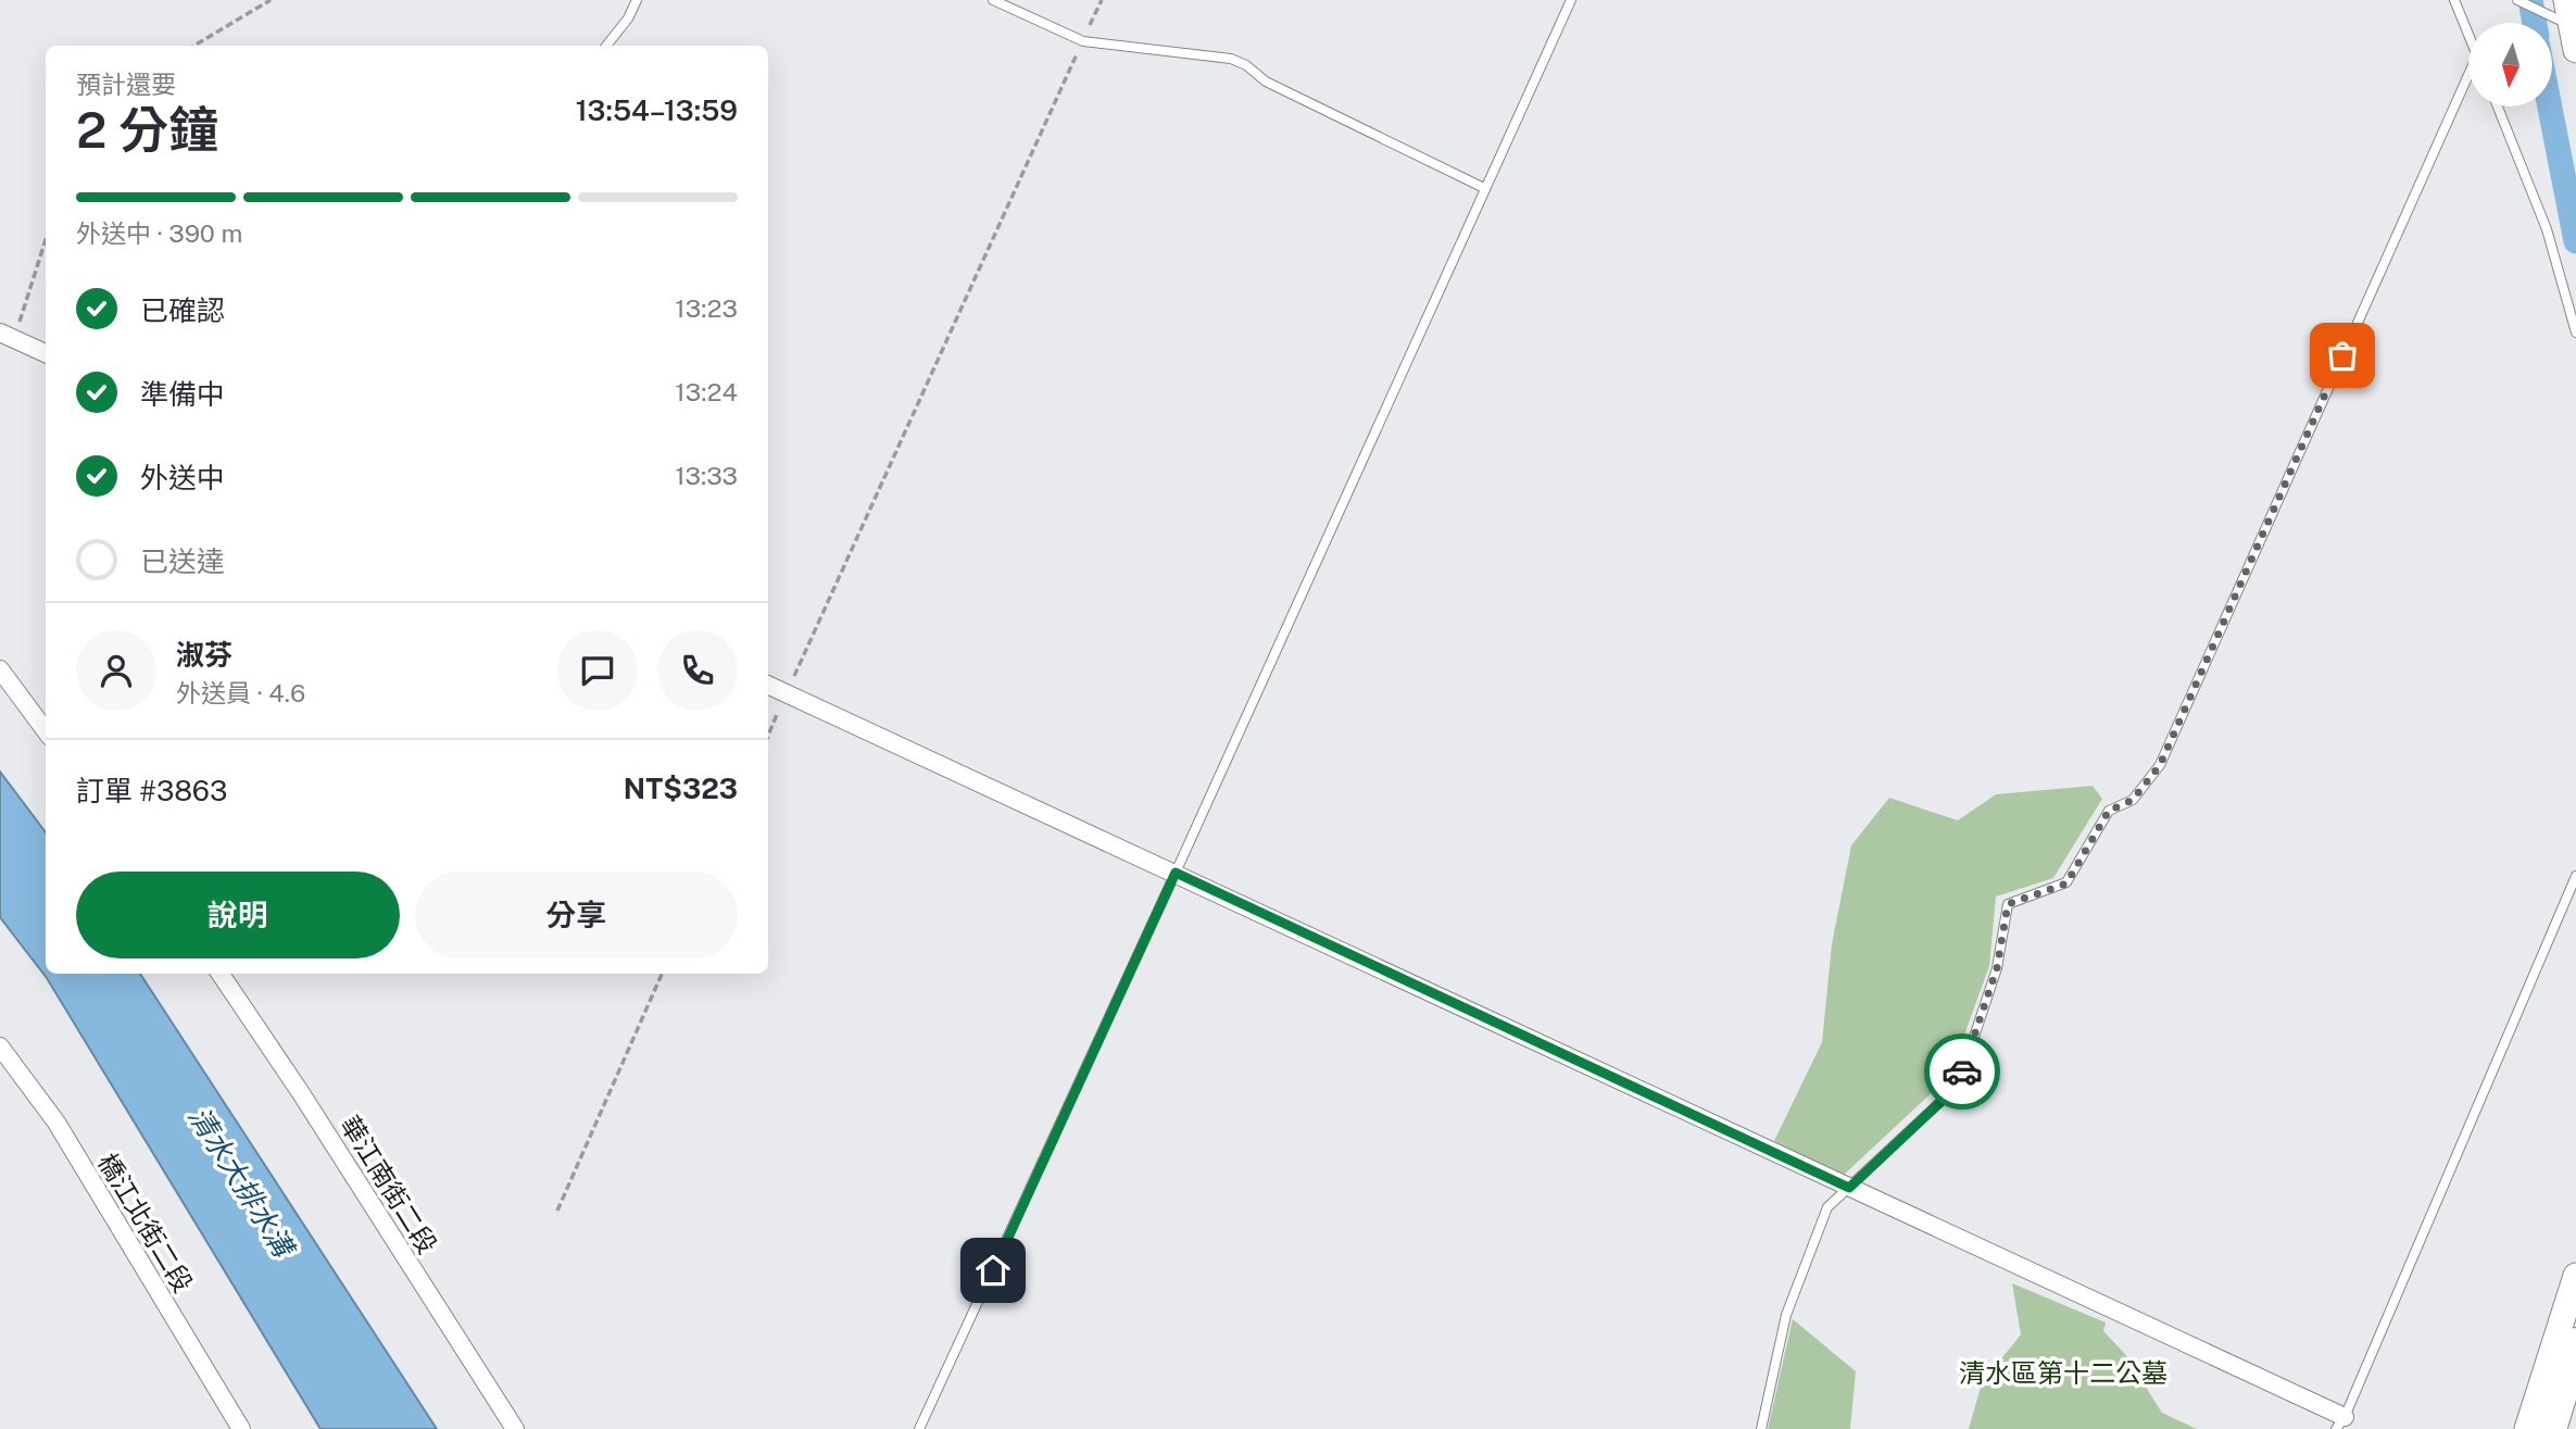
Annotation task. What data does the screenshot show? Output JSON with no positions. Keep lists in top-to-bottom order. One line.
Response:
{"streets":{"street":["華江南街二段","橋江北街二段"]},"water":["清水大排水溝"],"parks":["清水區第十二公墓"],"north":"bottom","page":{"heading":["2 分鐘","預計還要","13:54–13:59"],"panel":["淑芬","外送員 · 4.6","訂單 #3863","NT$323"],"bar":"外送中 · 390 m","list":[["已確認","13:23"],["準備中","13:24"],["外送中","13:33"],"已送達"],"buttons":["說明","分享"]}}
